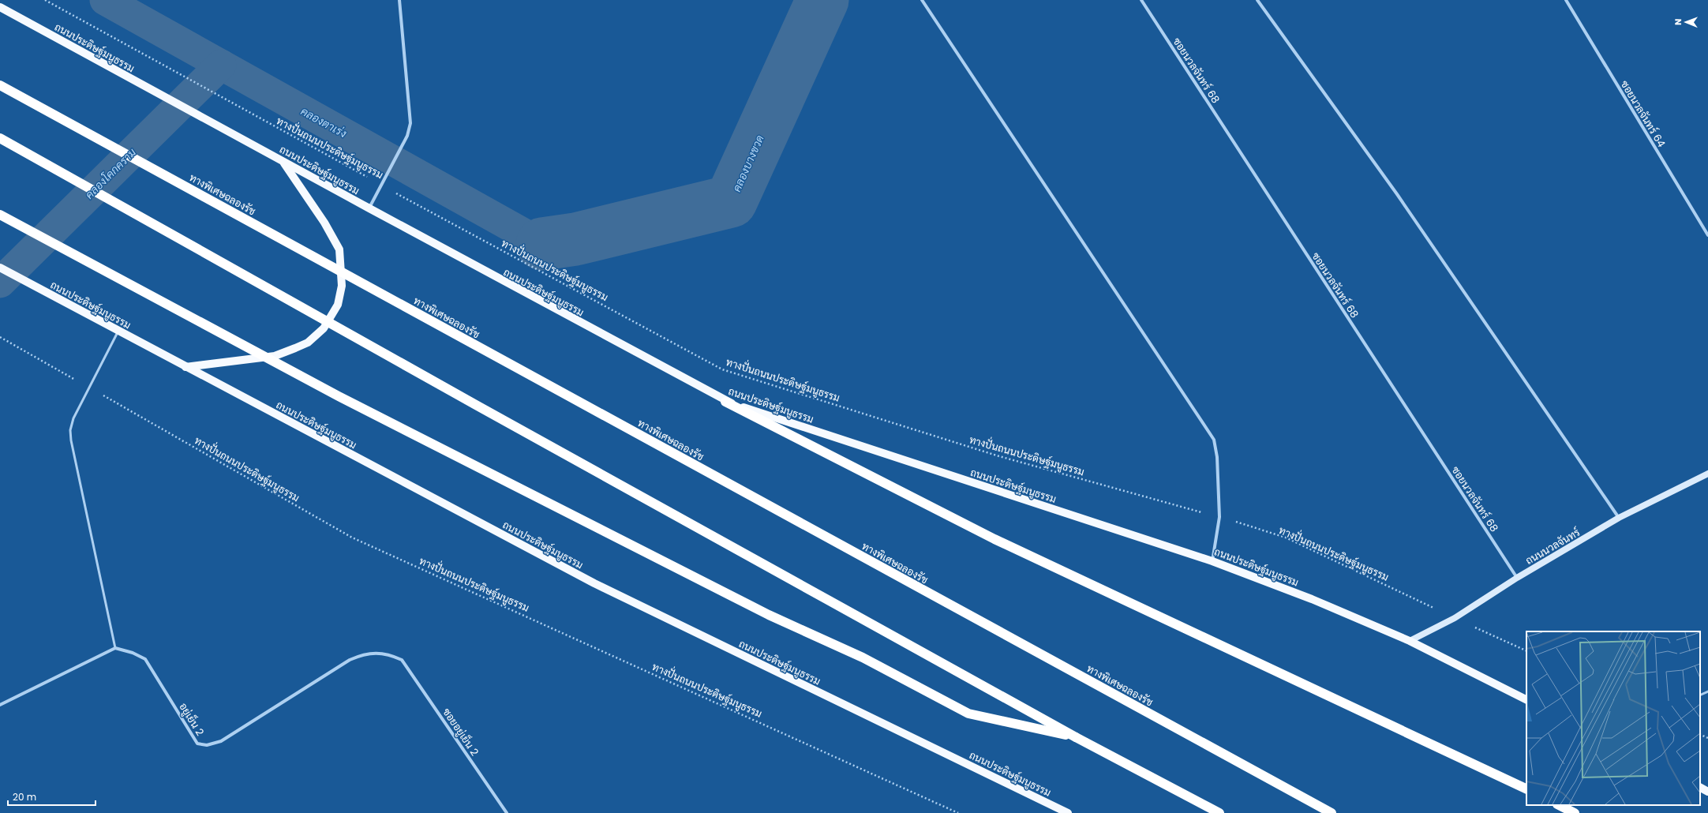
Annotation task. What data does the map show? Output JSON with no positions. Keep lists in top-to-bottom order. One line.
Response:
{"streets":{"highway":["ทางพิเศษฉลองรัช"],"main road":["ถนนประดิษฐ์มนูธรรม","ถนนนวลจันทร์"],"street":["ซอยนวลจันทร์ 68","ซอยนวลจันทร์ 64","อยู่เย็น 2","ซอยอยู่เย็น 2"],"path":["ทางปั่นถนนประดิษฐ์มนูธรรม"]},"crossings":[["ถนนประดิษฐ์มนูธรรม","ถนนนวลจันทร์"],["ซอยนวลจันทร์ 68","ถนนนวลจันทร์"],["ทางปั่นถนนประดิษฐ์มนูธรรม","ถนนนวลจันทร์"],["อยู่เย็น 2","ซอยอยู่เย็น 2"]],"water":["คลองตาเร่ง","คลองบางขวด","คลองโคกคราม"],"scale_bar":"20 m","north":"left"}
